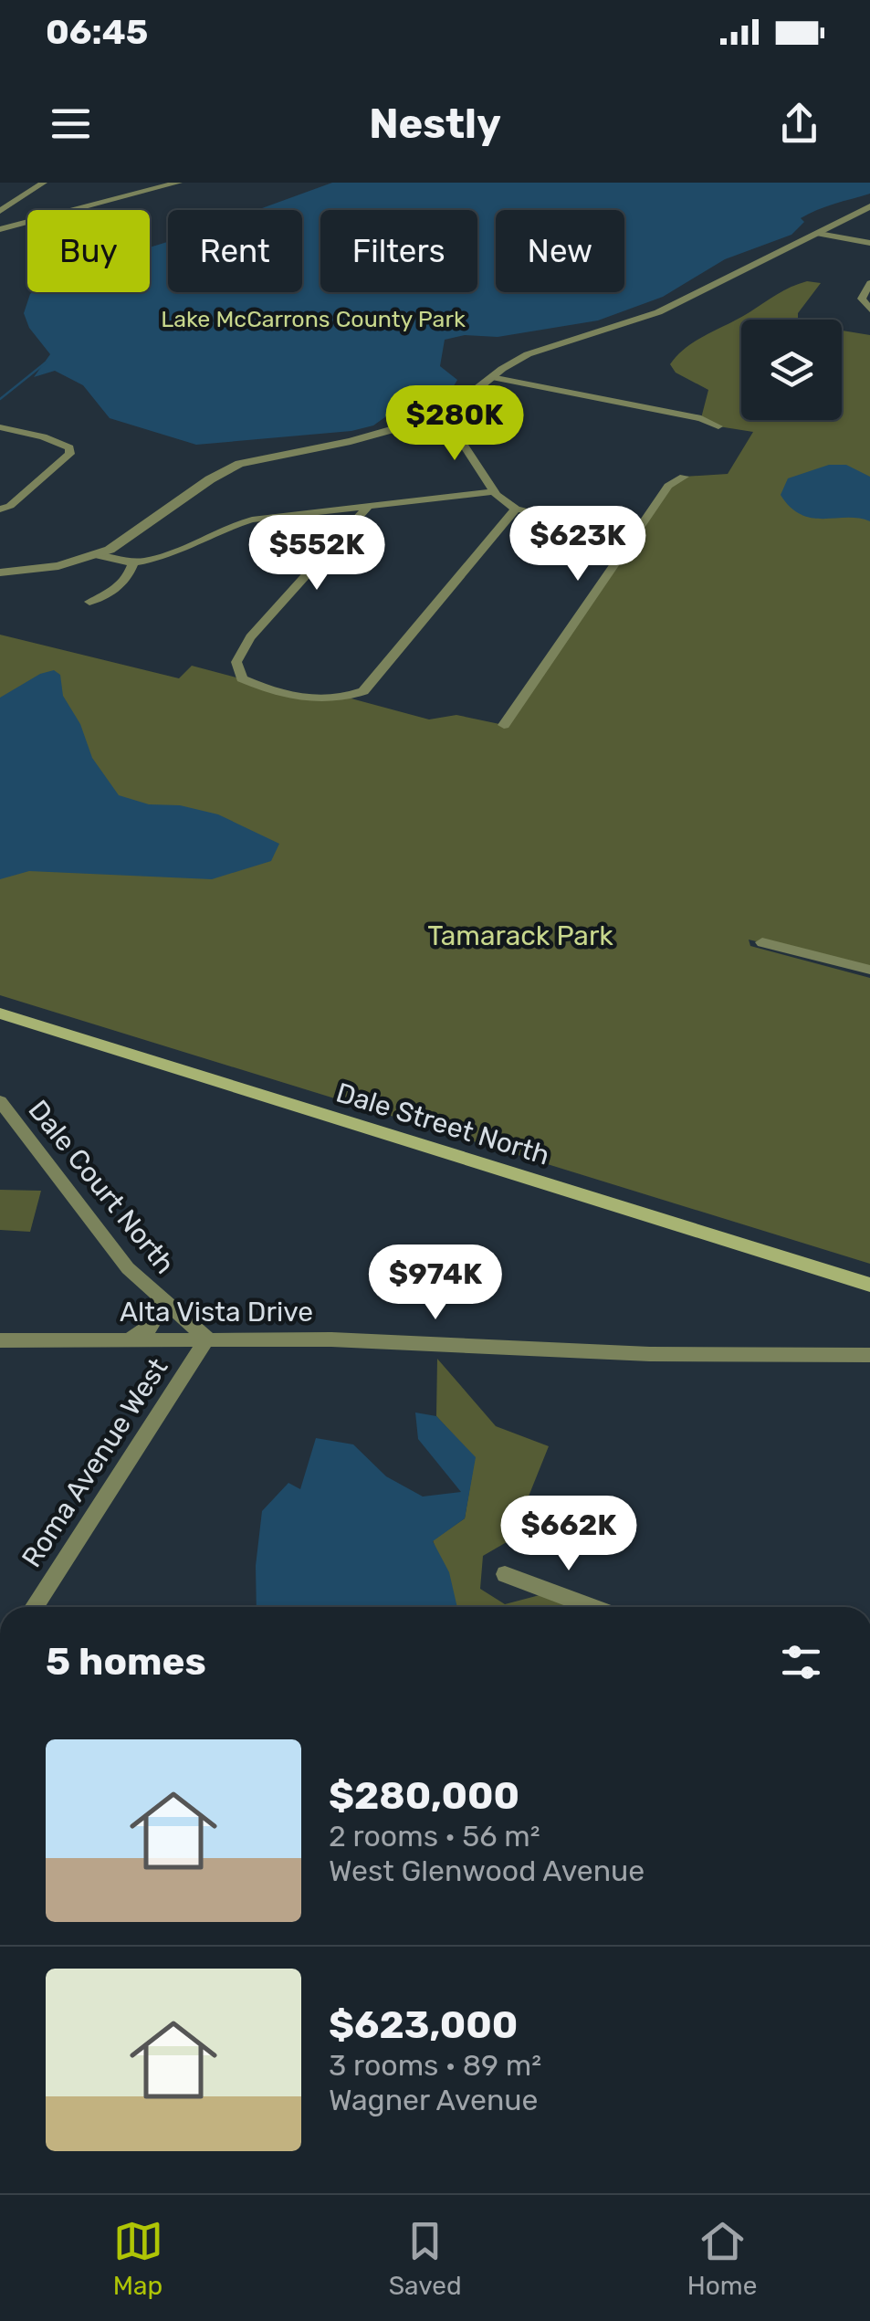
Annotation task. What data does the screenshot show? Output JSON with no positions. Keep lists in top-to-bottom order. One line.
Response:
{"streets":{"main road":["Dale Street North"],"street":["Dale Court North","Alta Vista Drive","Roma Avenue West"]},"crossings":[["Dale Court North","Alta Vista Drive"],["Dale Court North","Roma Avenue West"],["Alta Vista Drive","Roma Avenue West"]],"parks":["Lake McCarrons County Park","Tamarack Park"],"page":{"status":"06:45","header":"Nestly","chip":["Buy","Rent","Filters","New"],"price":["$280K","$623K","$552K","$974K","$662K"],"heading":"5 homes","list":[{"name":"$280,000","note":"2 rooms · 56 m² · West Glenwood Avenue"},{"name":"$623,000","note":"3 rooms · 89 m² · Wagner Avenue"}],"tabs":["Map","Saved","Home"]}}
